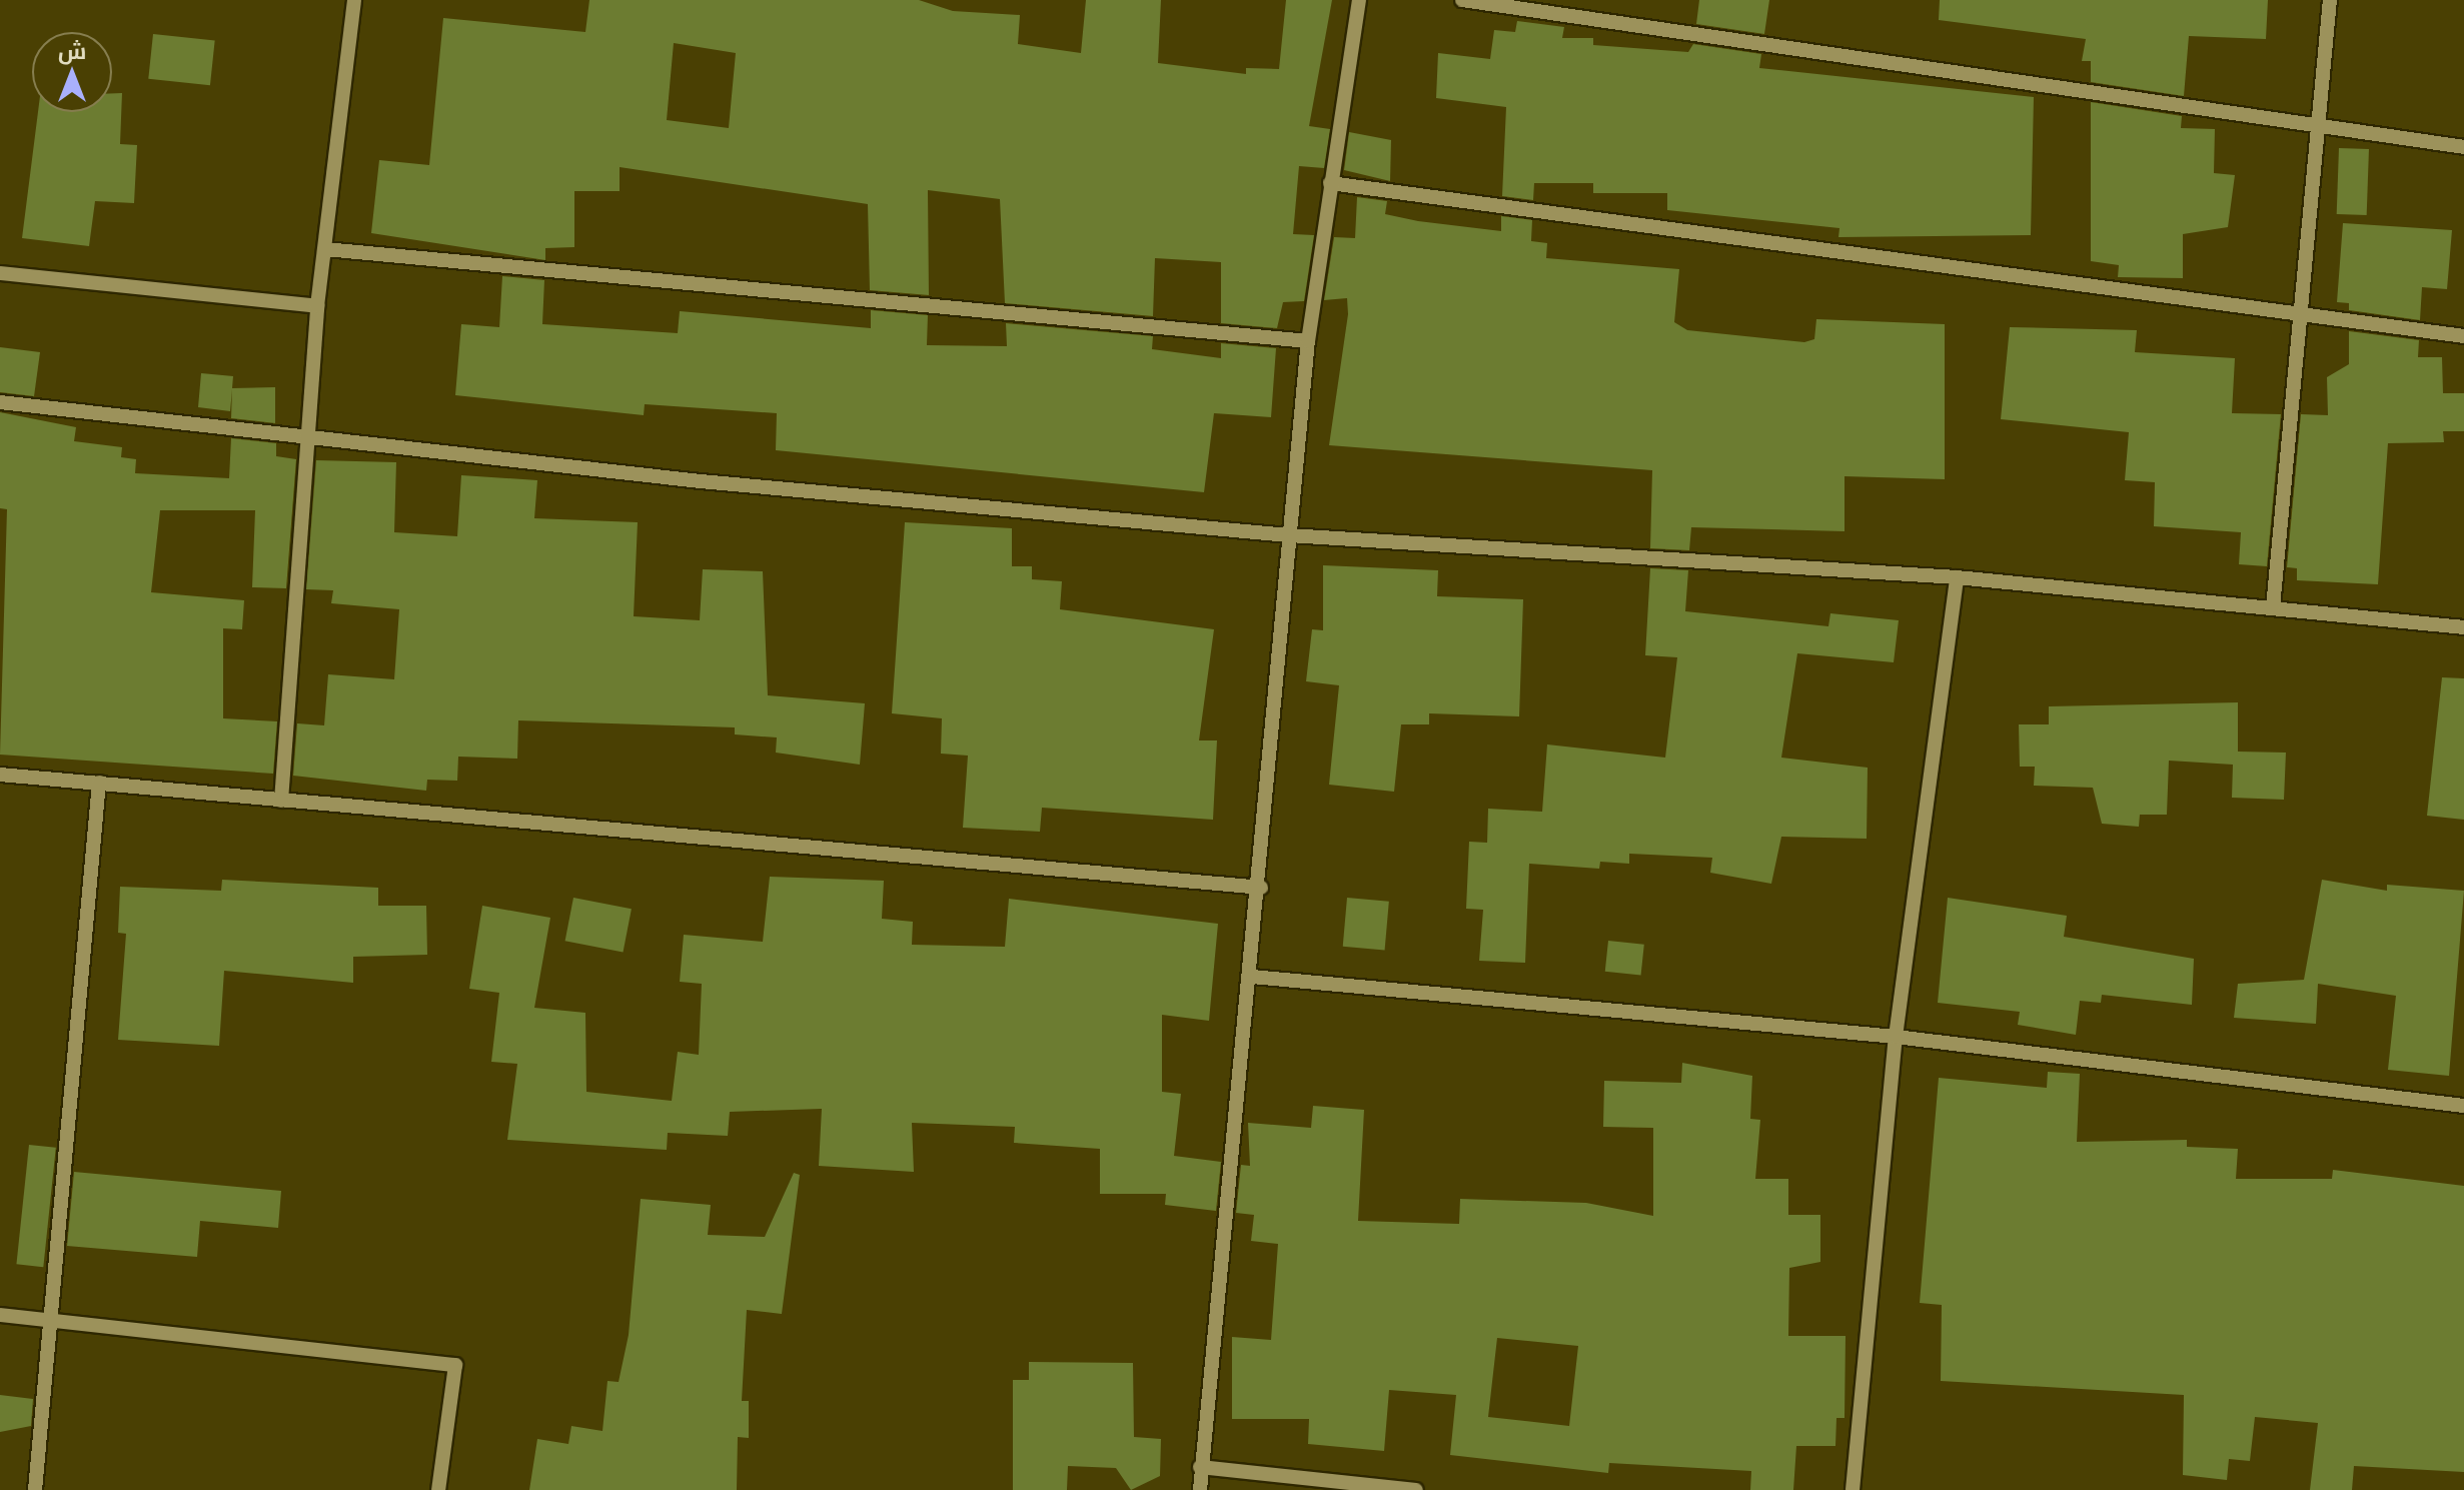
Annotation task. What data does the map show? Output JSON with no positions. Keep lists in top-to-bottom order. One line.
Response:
{"north":"top"}
